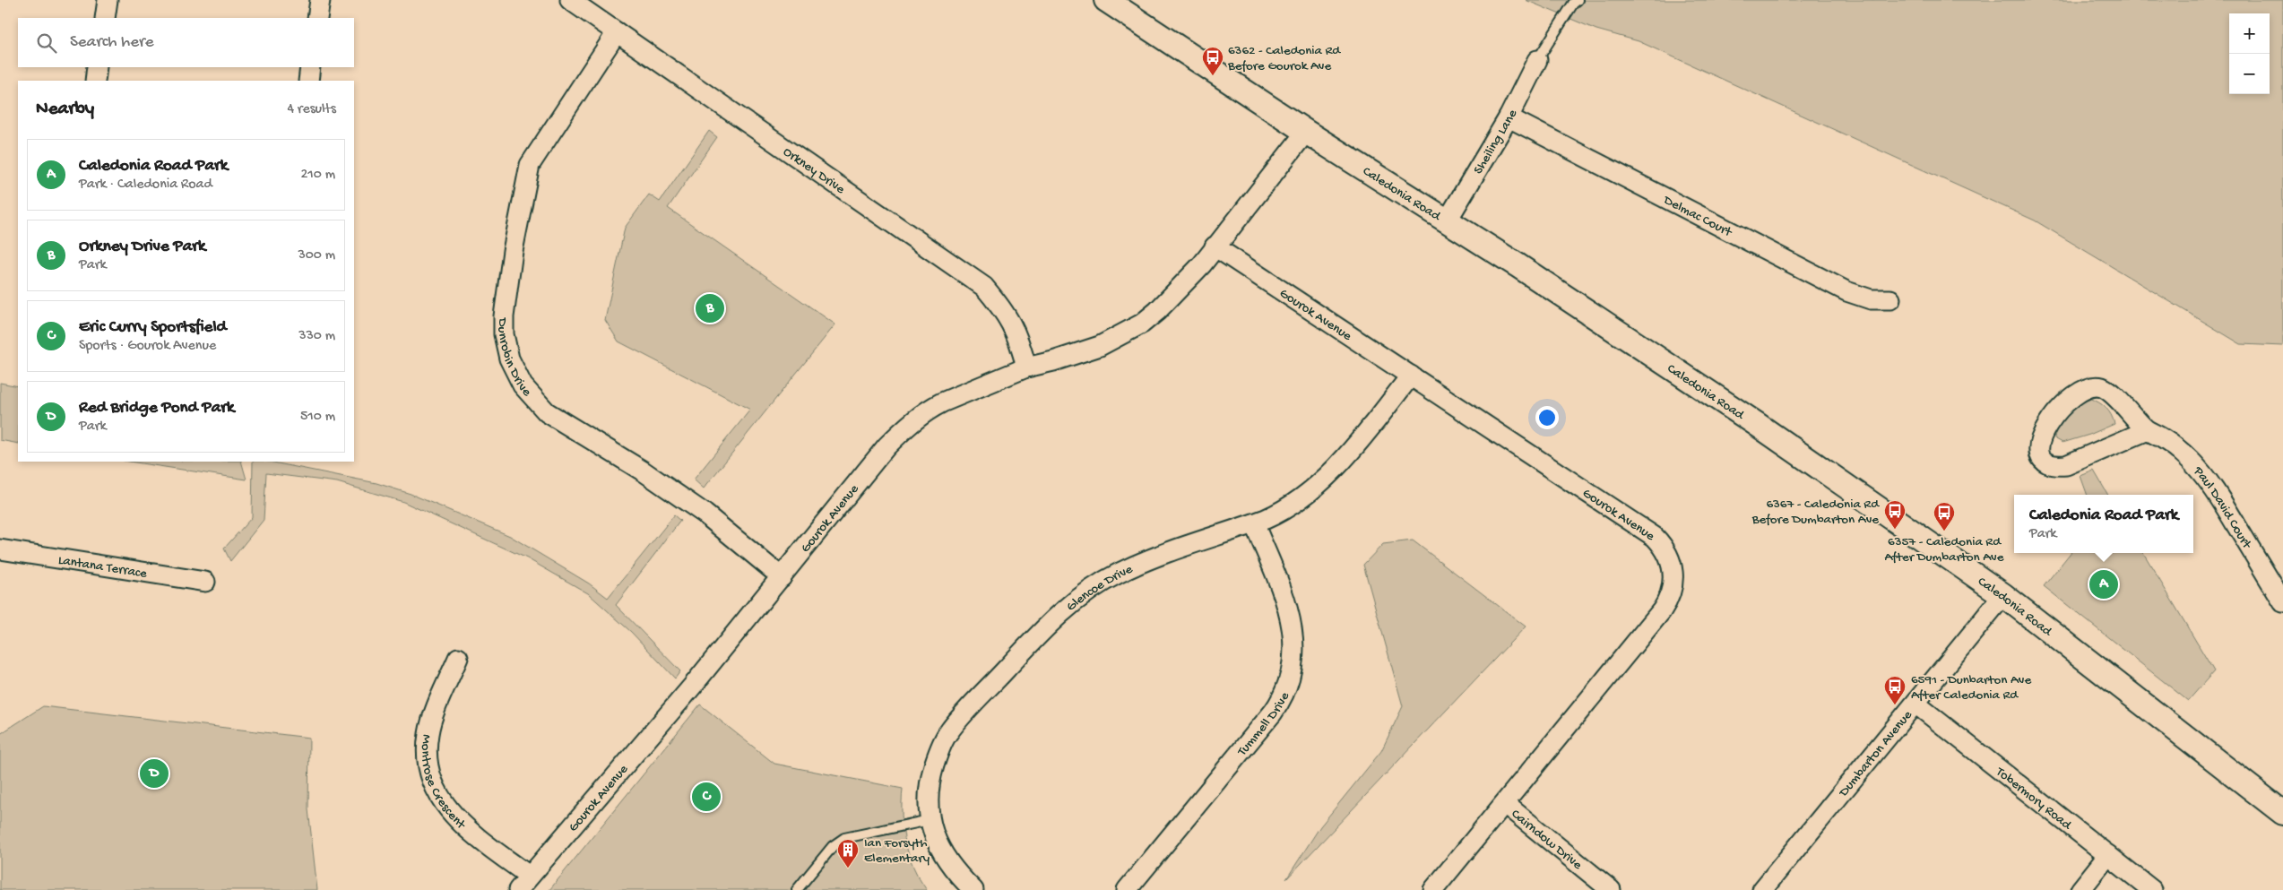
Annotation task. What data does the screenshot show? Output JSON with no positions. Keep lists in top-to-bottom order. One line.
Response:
{"streets":{"street":["Sheiling Lane","Orkney Drive","Caledonia Road","Delmac Court","Gourok Avenue","Dunrobin Drive","Paul David Court","Lantana Terrace","Glencoe Drive","Tummell Drive","Dumbarton Avenue","Montrose Crescent","Tobermory Road","Cairndow Drive"]},"crossings":[["Sheiling Lane","Caledonia Road"],["Sheiling Lane","Delmac Court"],["Orkney Drive","Gourok Avenue"],["Orkney Drive","Dunrobin Drive"],["Caledonia Road","Gourok Avenue"],["Caledonia Road","Dumbarton Avenue"],["Gourok Avenue","Dunrobin Drive"],["Gourok Avenue","Glencoe Drive"],["Gourok Avenue","Montrose Crescent"],["Gourok Avenue","Cairndow Drive"],["Glencoe Drive","Tummell Drive"],["Dumbarton Avenue","Tobermory Road"]],"places":{"bus stop":["6362 - Caledonia Rd Before Gourok Ave","6367 - Caledonia Rd Before Dumbarton Ave","6357 - Caledonia Rd After Dumbarton Ave","6591 - Dunbarton Ave After Caledonia Rd"],"building":["Ian Forsyth Elementary"]},"page":{"map_buttons":["+","−"],"search":"Search here","heading":["Nearby","4 results"],"list":[{"mark":"A","name":"Caledonia Road Park","note":"Park · Caledonia Road","value":"210 m"},{"mark":"B","name":"Orkney Drive Park","note":"Park","value":"300 m"},{"mark":"C","name":"Eric Curry Sportsfield","note":"Sports · Gourok Avenue","value":"330 m"},{"mark":"D","name":"Red Bridge Pond Park","note":"Park","value":"510 m"}],"pins":["B","A","D","C"],"popup":["Caledonia Road Park","Park"]}}
